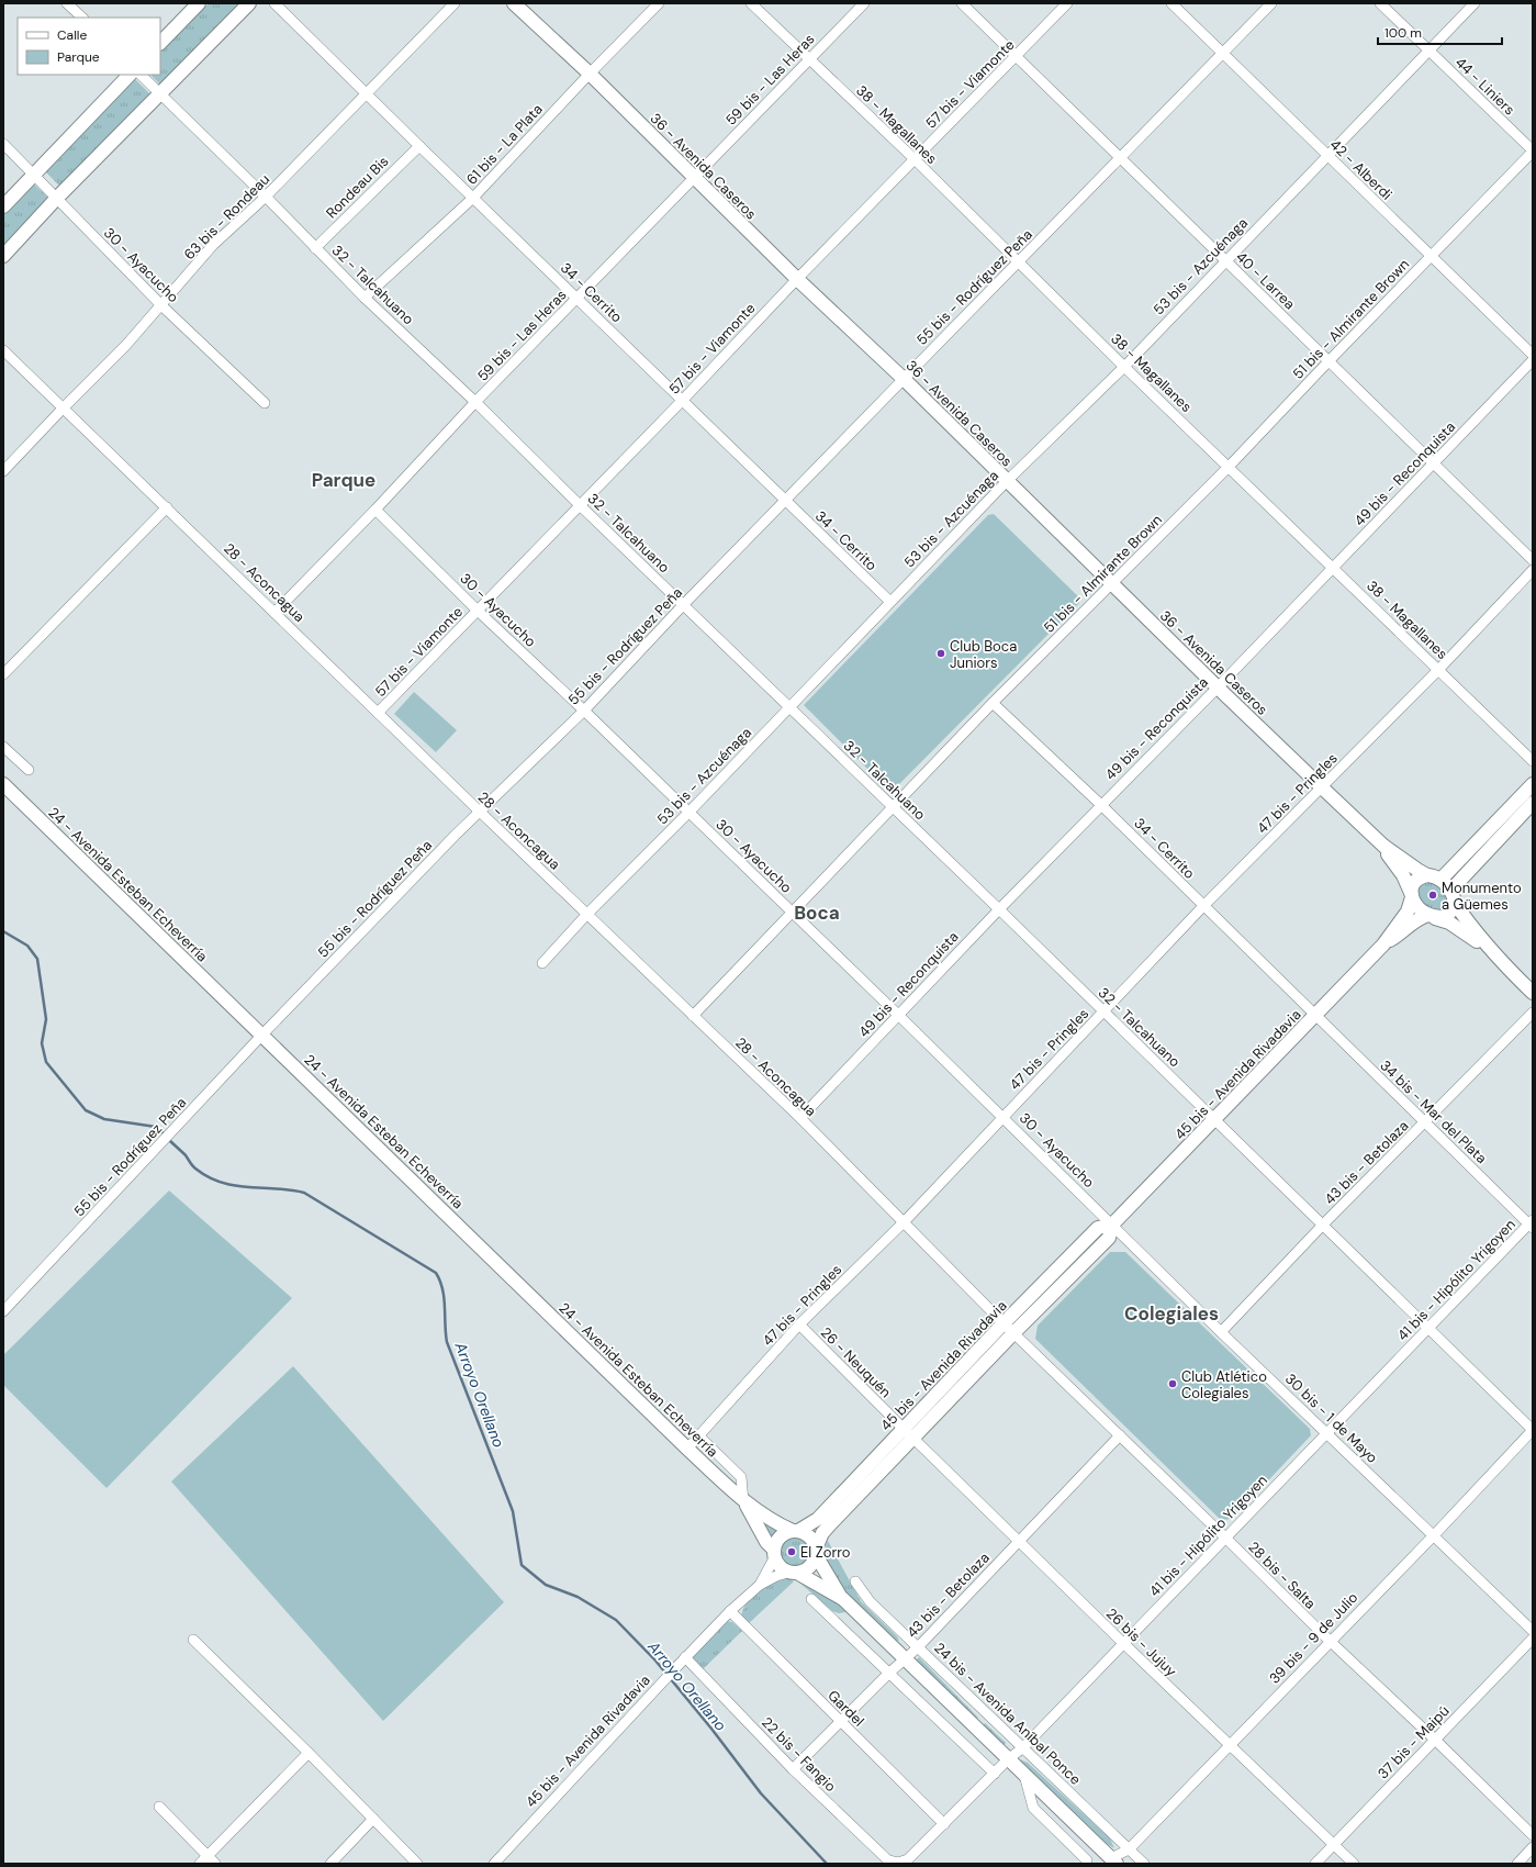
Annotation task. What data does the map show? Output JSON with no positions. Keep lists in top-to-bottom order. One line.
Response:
{"streets":{"main road":["36 - Avenida Caseros","24 - Avenida Esteban Echeverría","45 bis - Avenida Rivadavia"],"street":["59 bis - Las Heras","57 bis - Viamonte","44 - Liniers","38 - Magallanes","61 bis - La Plata","42 - Alberdi","Rondeau Bis","63 bis - Rondeau","30 - Ayacucho","53 bis - Azcuénaga","40 - Larrea","32 - Talcahuano","55 bis - Rodríguez Peña","34 - Cerrito","51 bis - Almirante Brown","49 bis - Reconquista","28 - Aconcagua","47 bis - Pringles","34 bis - Mar del Plata","43 bis - Betolaza","41 bis - Hipólito Yrigoyen","26 - Neuquén","30 bis - 1 de Mayo","28 bis - Salta","39 bis - 9 de Julio","26 bis - Jujuy","Gardel","24 bis - Avenida Aníbal Ponce","37 bis - Maipú","22 bis - Fangio"]},"crossings":[["59 bis - Las Heras","38 - Magallanes"],["59 bis - Las Heras","36 - Avenida Caseros"],["59 bis - Las Heras","30 - Ayacucho"],["59 bis - Las Heras","32 - Talcahuano"],["59 bis - Las Heras","34 - Cerrito"],["59 bis - Las Heras","28 - Aconcagua"],["57 bis - Viamonte","38 - Magallanes"],["57 bis - Viamonte","36 - Avenida Caseros"],["57 bis - Viamonte","30 - Ayacucho"],["57 bis - Viamonte","40 - Larrea"],["57 bis - Viamonte","32 - Talcahuano"],["57 bis - Viamonte","34 - Cerrito"],["57 bis - Viamonte","28 - Aconcagua"],["44 - Liniers","53 bis - Azcuénaga"],["44 - Liniers","51 bis - Almirante Brown"],["38 - Magallanes","53 bis - Azcuénaga"],["38 - Magallanes","55 bis - Rodríguez Peña"],["38 - Magallanes","51 bis - Almirante Brown"],["38 - Magallanes","49 bis - Reconquista"],["38 - Magallanes","47 bis - Pringles"],["61 bis - La Plata","36 - Avenida Caseros"],["61 bis - La Plata","32 - Talcahuano"],["61 bis - La Plata","34 - Cerrito"],["36 - Avenida Caseros","53 bis - Azcuénaga"],["36 - Avenida Caseros","55 bis - Rodríguez Peña"],["36 - Avenida Caseros","51 bis - Almirante Brown"],["36 - Avenida Caseros","49 bis - Reconquista"],["36 - Avenida Caseros","47 bis - Pringles"],["36 - Avenida Caseros","45 bis - Avenida Rivadavia"],["42 - Alberdi","53 bis - Azcuénaga"],["42 - Alberdi","55 bis - Rodríguez Peña"],["42 - Alberdi","51 bis - Almirante Brown"],["Rondeau Bis","32 - Talcahuano"],["Rondeau Bis","34 - Cerrito"],["63 bis - Rondeau","30 - Ayacucho"],["63 bis - Rondeau","32 - Talcahuano"],["63 bis - Rondeau","34 - Cerrito"],["63 bis - Rondeau","28 - Aconcagua"],["30 - Ayacucho","53 bis - Azcuénaga"],["30 - Ayacucho","55 bis - Rodríguez Peña"],["30 - Ayacucho","51 bis - Almirante Brown"],["30 - Ayacucho","49 bis - Reconquista"],["30 - Ayacucho","47 bis - Pringles"],["30 - Ayacucho","45 bis - Avenida Rivadavia"],["30 - Ayacucho","30 bis - 1 de Mayo"],["53 bis - Azcuénaga","40 - Larrea"],["53 bis - Azcuénaga","32 - Talcahuano"],["53 bis - Azcuénaga","34 - Cerrito"],["53 bis - Azcuénaga","28 - Aconcagua"],["40 - Larrea","55 bis - Rodríguez Peña"],["40 - Larrea","51 bis - Almirante Brown"],["40 - Larrea","49 bis - Reconquista"],["32 - Talcahuano","55 bis - Rodríguez Peña"],["32 - Talcahuano","51 bis - Almirante Brown"],["32 - Talcahuano","49 bis - Reconquista"],["32 - Talcahuano","47 bis - Pringles"],["32 - Talcahuano","45 bis - Avenida Rivadavia"],["32 - Talcahuano","43 bis - Betolaza"],["32 - Talcahuano","41 bis - Hipólito Yrigoyen"],["32 - Talcahuano","39 bis - 9 de Julio"],["55 bis - Rodríguez Peña","34 - Cerrito"],["55 bis - Rodríguez Peña","28 - Aconcagua"],["55 bis - Rodríguez Peña","24 - Avenida Esteban Echeverría"],["34 - Cerrito","51 bis - Almirante Brown"],["34 - Cerrito","49 bis - Reconquista"],["34 - Cerrito","47 bis - Pringles"],["34 - Cerrito","45 bis - Avenida Rivadavia"],["34 - Cerrito","34 bis - Mar del Plata"],["51 bis - Almirante Brown","28 - Aconcagua"],["49 bis - Reconquista","28 - Aconcagua"],["28 - Aconcagua","47 bis - Pringles"],["28 - Aconcagua","45 bis - Avenida Rivadavia"],["28 - Aconcagua","28 bis - Salta"],["47 bis - Pringles","24 - Avenida Esteban Echeverría"],["47 bis - Pringles","26 - Neuquén"],["24 - Avenida Esteban Echeverría","45 bis - Avenida Rivadavia"],["45 bis - Avenida Rivadavia","34 bis - Mar del Plata"],["45 bis - Avenida Rivadavia","26 - Neuquén"],["45 bis - Avenida Rivadavia","30 bis - 1 de Mayo"],["45 bis - Avenida Rivadavia","28 bis - Salta"],["45 bis - Avenida Rivadavia","26 bis - Jujuy"],["45 bis - Avenida Rivadavia","Gardel"],["45 bis - Avenida Rivadavia","22 bis - Fangio"],["34 bis - Mar del Plata","43 bis - Betolaza"],["34 bis - Mar del Plata","41 bis - Hipólito Yrigoyen"],["43 bis - Betolaza","30 bis - 1 de Mayo"],["43 bis - Betolaza","28 bis - Salta"],["43 bis - Betolaza","26 bis - Jujuy"],["43 bis - Betolaza","Gardel"],["43 bis - Betolaza","24 bis - Avenida Aníbal Ponce"],["43 bis - Betolaza","22 bis - Fangio"],["41 bis - Hipólito Yrigoyen","30 bis - 1 de Mayo"],["41 bis - Hipólito Yrigoyen","28 bis - Salta"],["41 bis - Hipólito Yrigoyen","26 bis - Jujuy"],["41 bis - Hipólito Yrigoyen","Gardel"],["41 bis - Hipólito Yrigoyen","24 bis - Avenida Aníbal Ponce"],["41 bis - Hipólito Yrigoyen","22 bis - Fangio"],["26 - Neuquén","26 bis - Jujuy"],["30 bis - 1 de Mayo","39 bis - 9 de Julio"],["28 bis - Salta","39 bis - 9 de Julio"],["28 bis - Salta","37 bis - Maipú"],["39 bis - 9 de Julio","26 bis - Jujuy"],["39 bis - 9 de Julio","24 bis - Avenida Aníbal Ponce"],["26 bis - Jujuy","37 bis - Maipú"]],"districts":["Parque","Boca","Colegiales"],"water":["Arroyo Orellano"],"places":["Club Boca Juniors","Monumento a Güemes","Club Atlético Colegiales","El Zorro"],"legend":["Calle","Parque"],"scale_bar":"100 m"}
